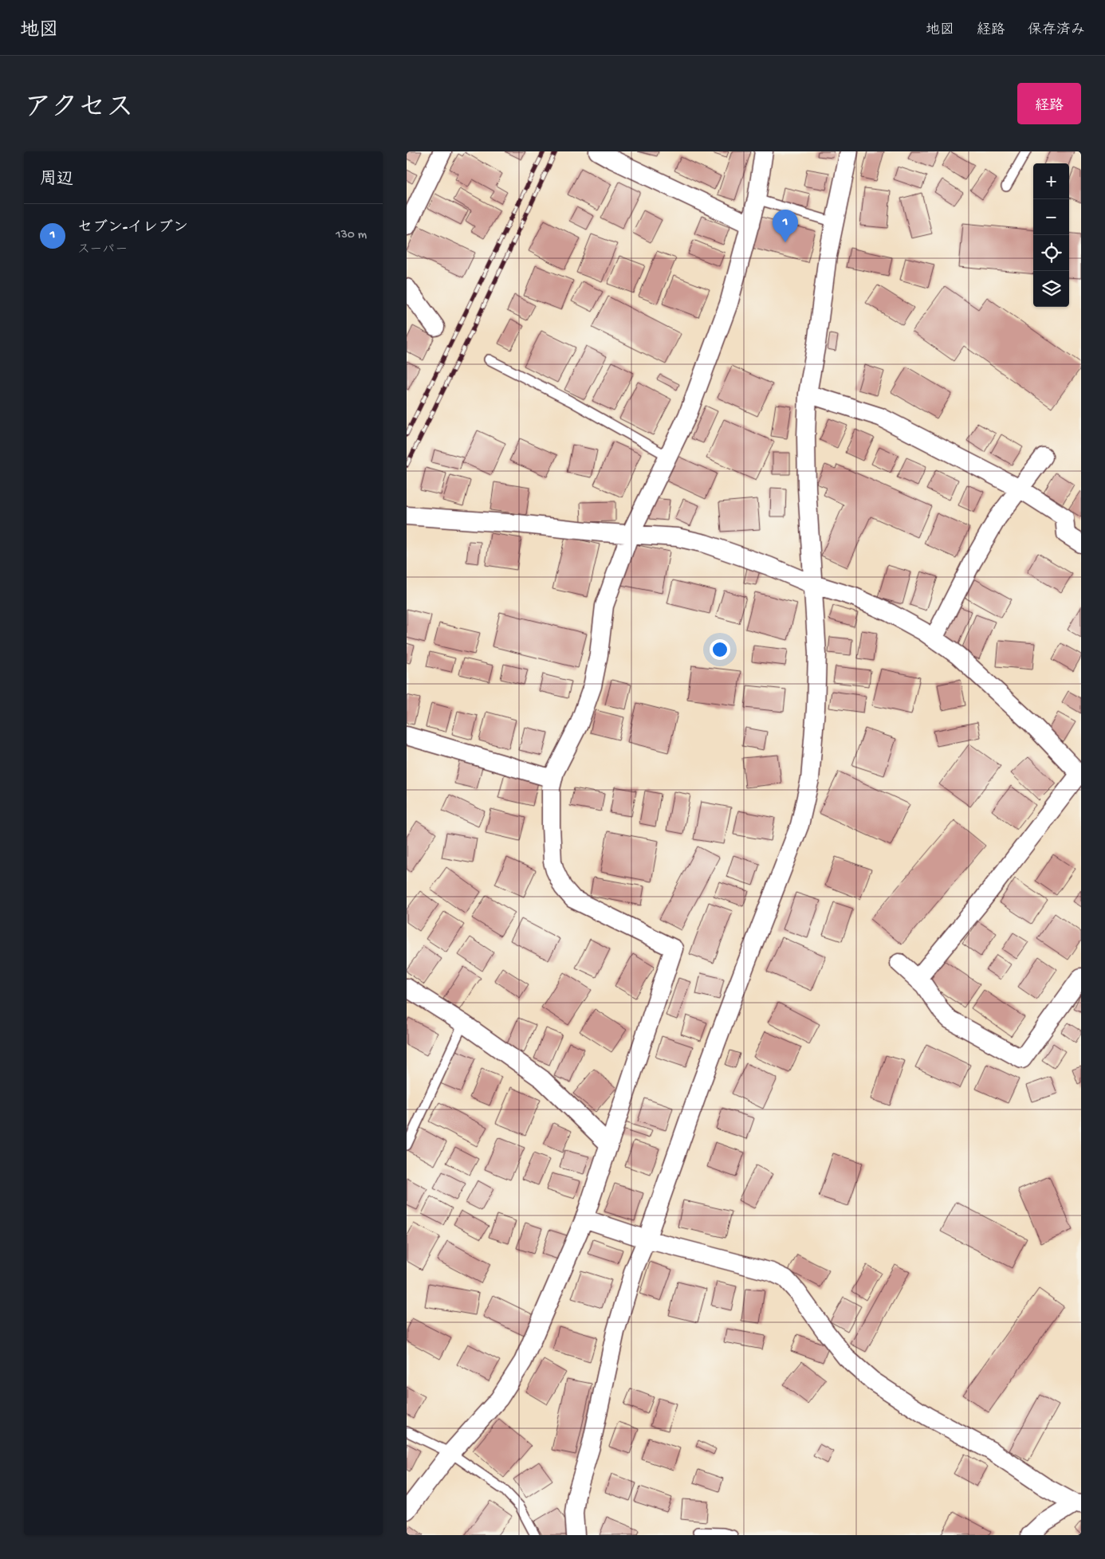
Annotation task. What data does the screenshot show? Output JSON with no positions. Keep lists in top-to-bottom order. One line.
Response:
{"page":{"header":"地図","nav":["地図","経路","保存済み"],"title":"アクセス","buttons":"経路","heading":"周辺","map_buttons":["+","−"],"list":[{"mark":"1","name":"セブン-イレブン","note":"スーパー","value":"130 m"}],"pins":"1"}}
